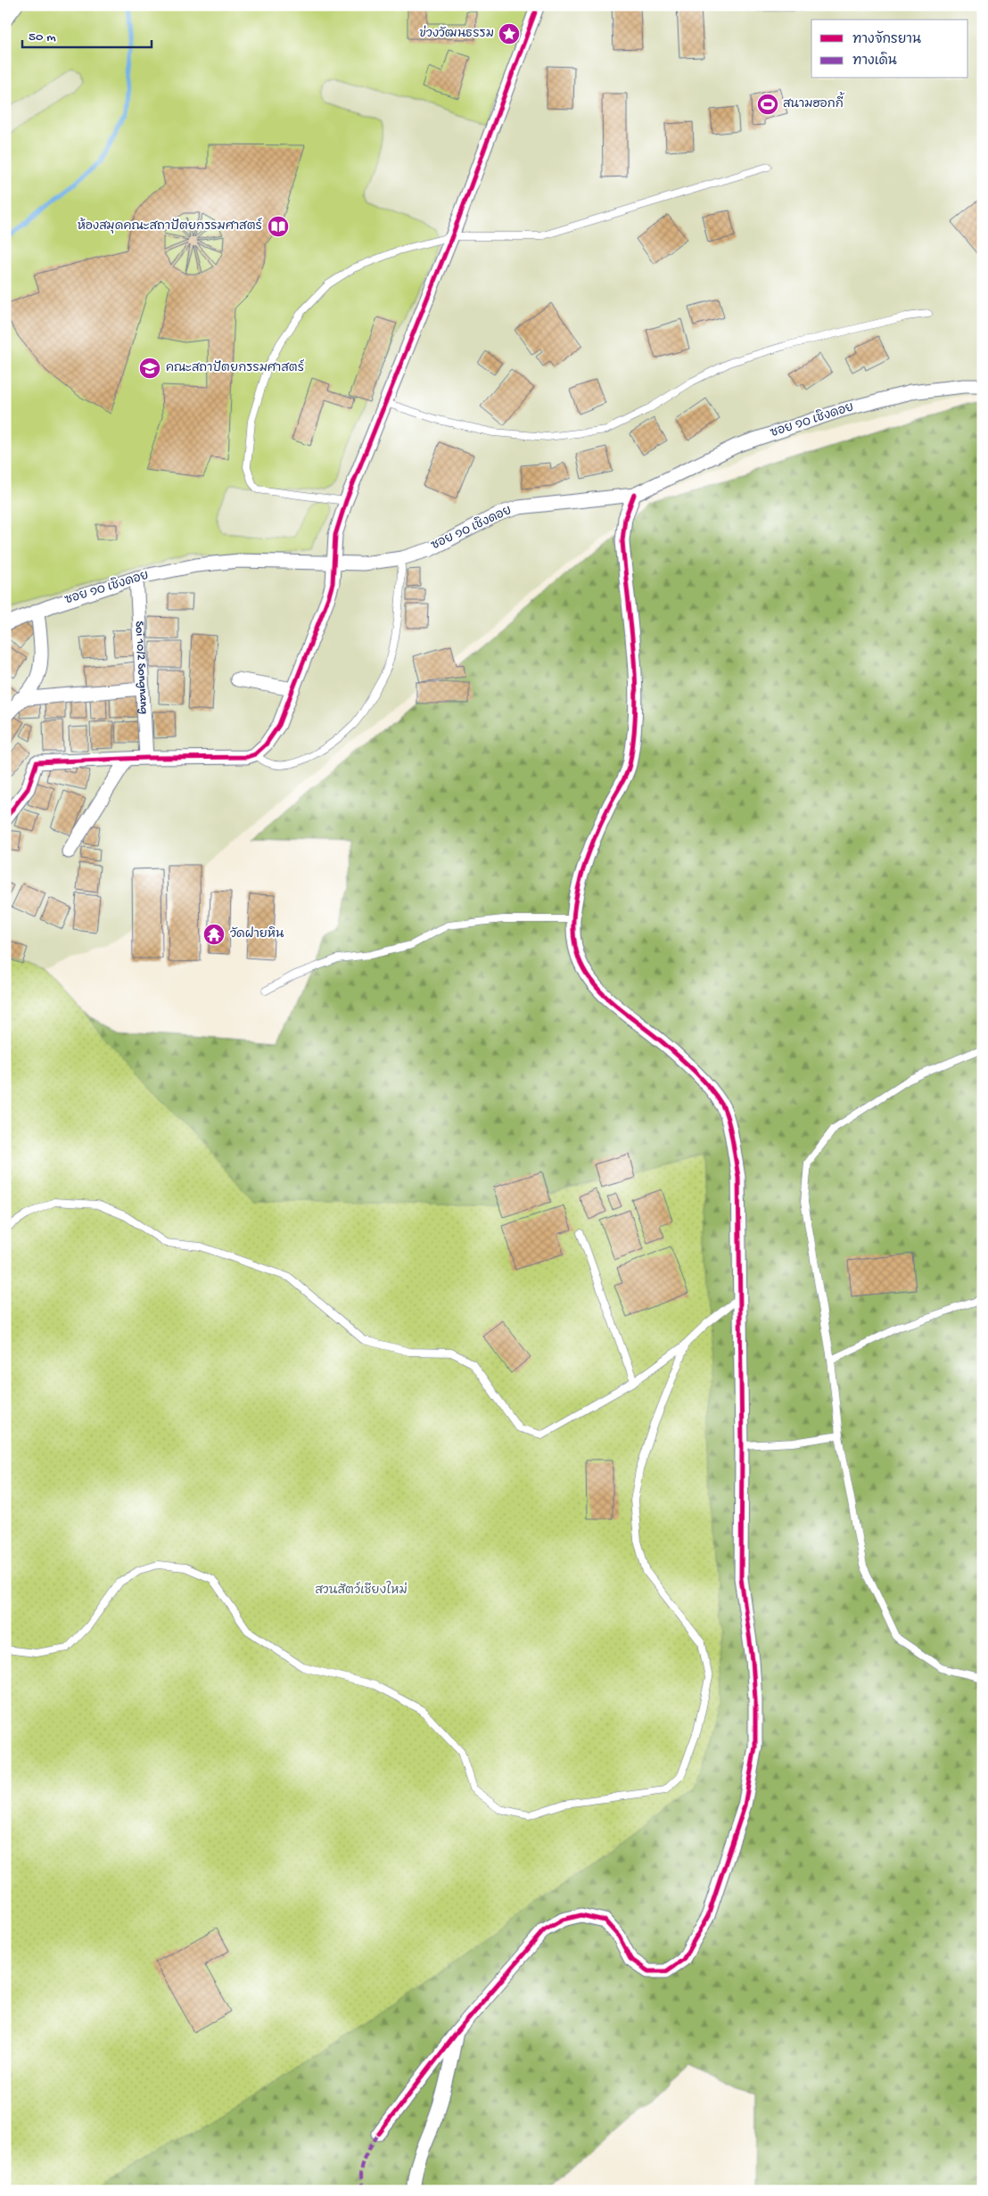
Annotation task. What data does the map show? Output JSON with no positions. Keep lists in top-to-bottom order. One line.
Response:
{"streets":{"street":["ซอย ๑๐ เชิงดอย","Soi 10/2 Songnang"]},"crossings":[["ซอย ๑๐ เชิงดอย","Soi 10/2 Songnang"]],"parks":["สวนสัตว์เชียงใหม่"],"places":{"place":["ข่วงวัฒนธรรม"],"sports":["สนามฮอกกี้"],"library":["ห้องสมุดคณะสถาปัตยกรรมศาสตร์"],"school or university":["คณะสถาปัตยกรรมศาสตร์"],"temple":["วัดฝายหิน"]},"legend":["ทางจักรยาน","ทางเดิน"],"scale_bar":"50 m"}
